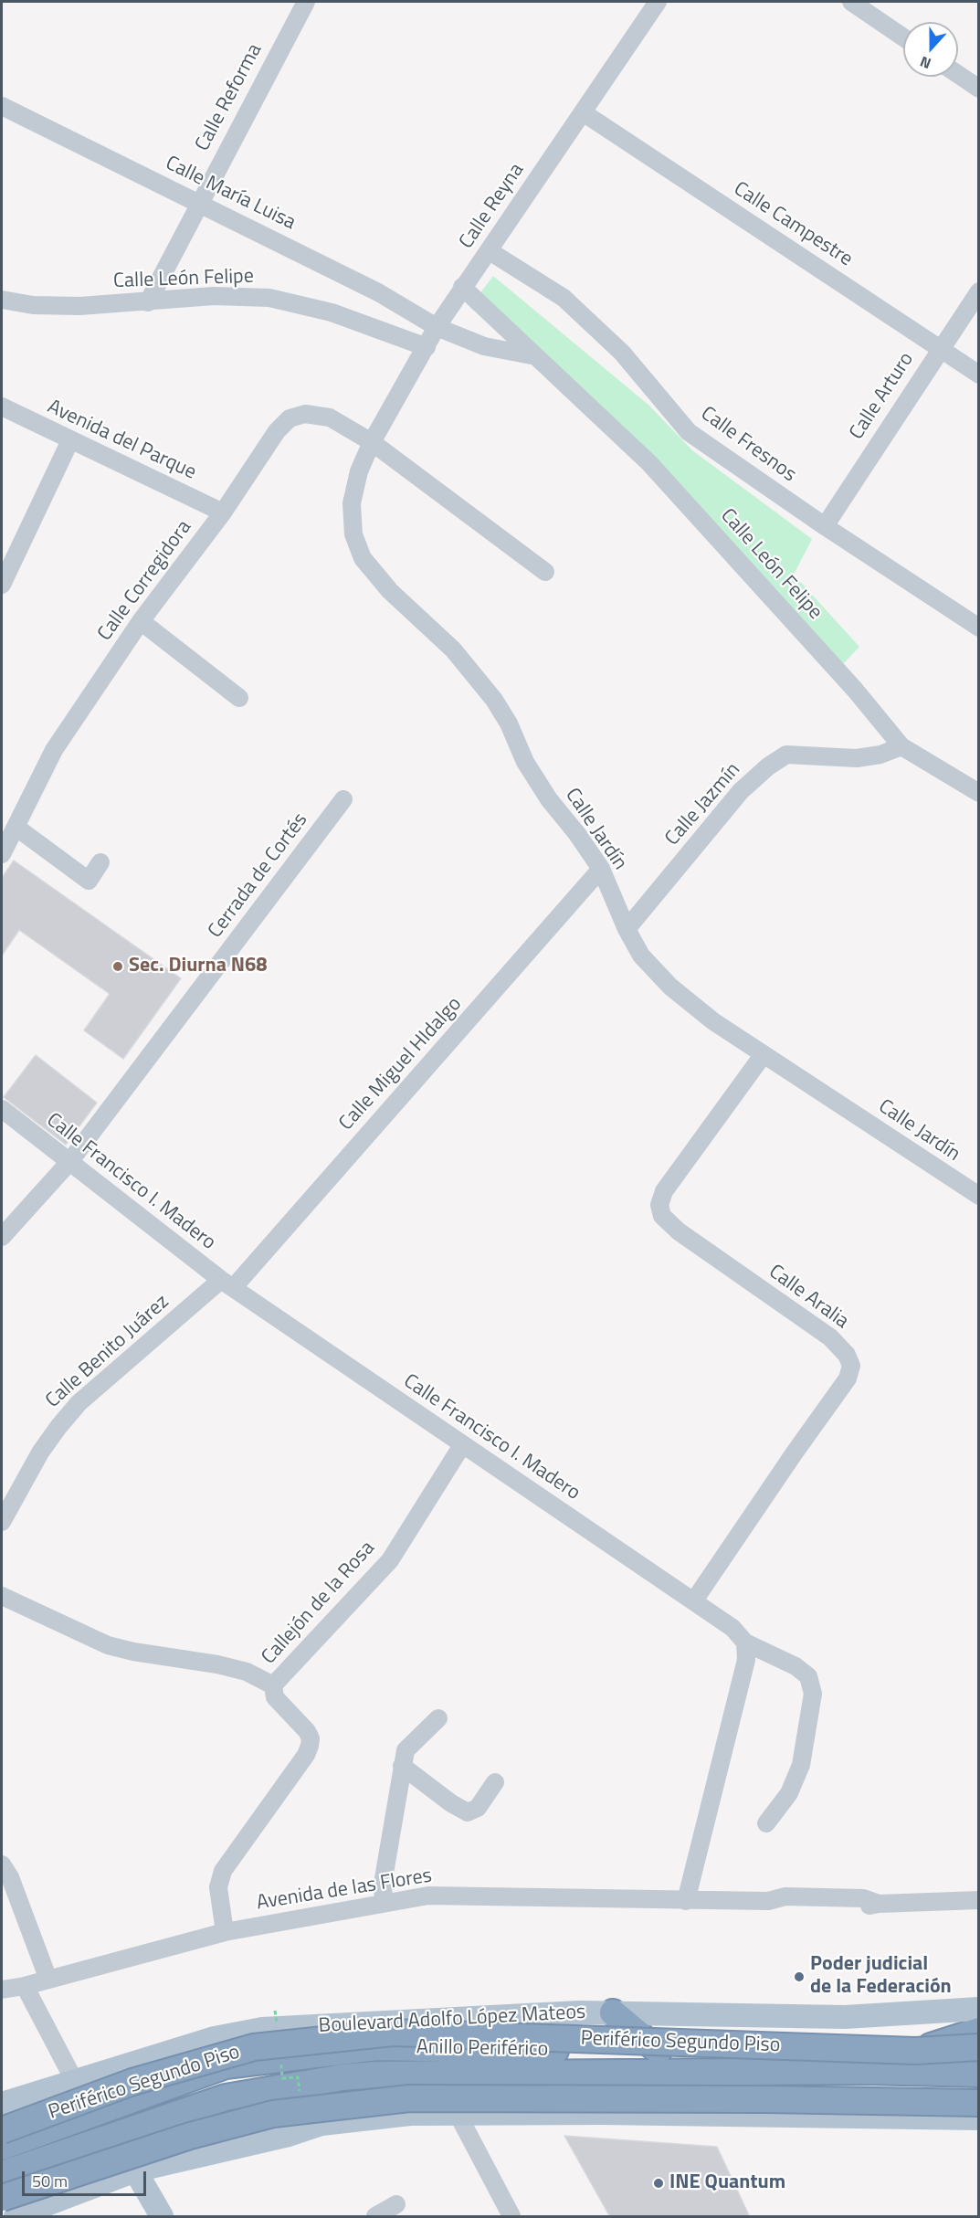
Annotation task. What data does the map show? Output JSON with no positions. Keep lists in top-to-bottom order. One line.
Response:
{"streets":{"highway":["Periférico Segundo Piso","Anillo Periférico"],"main road":["Boulevard Adolfo López Mateos"],"street":["Calle Reforma","Calle María Luisa","Calle Reyna","Calle Campestre","Calle León Felipe","Calle Arturo","Avenida del Parque","Calle Fresnos","Calle Corregidora","Calle Jazmín","Calle Jardín","Cerrada de Cortés","Calle Miguel HIdalgo","Calle Francisco I. Madero","Calle Aralia","Calle Benito Juárez","Callejón de la Rosa","Avenida de las Flores"]},"crossings":[["Calle Reforma","Calle María Luisa"],["Calle Reforma","Calle León Felipe"],["Calle María Luisa","Calle Reyna"],["Calle Reyna","Calle Campestre"],["Calle Reyna","Calle León Felipe"],["Calle Reyna","Calle Fresnos"],["Calle Reyna","Calle Corregidora"],["Calle Reyna","Calle Jardín"],["Calle Campestre","Calle Arturo"],["Calle León Felipe","Calle Jazmín"],["Calle Arturo","Calle Fresnos"],["Avenida del Parque","Calle Corregidora"],["Calle Corregidora","Calle Jardín"],["Calle Jazmín","Calle Jardín"],["Calle Jardín","Calle Miguel HIdalgo"],["Calle Jardín","Calle Aralia"],["Cerrada de Cortés","Calle Francisco I. Madero"],["Calle Miguel HIdalgo","Calle Francisco I. Madero"],["Calle Miguel HIdalgo","Calle Benito Juárez"],["Calle Francisco I. Madero","Calle Aralia"],["Calle Francisco I. Madero","Calle Benito Juárez"],["Calle Francisco I. Madero","Callejón de la Rosa"],["Callejón de la Rosa","Avenida de las Flores"]],"places":["Sec. Diurna N68","Poder judicial de la Federación","INE Quantum"],"scale_bar":"50 m","north":"bottom"}
